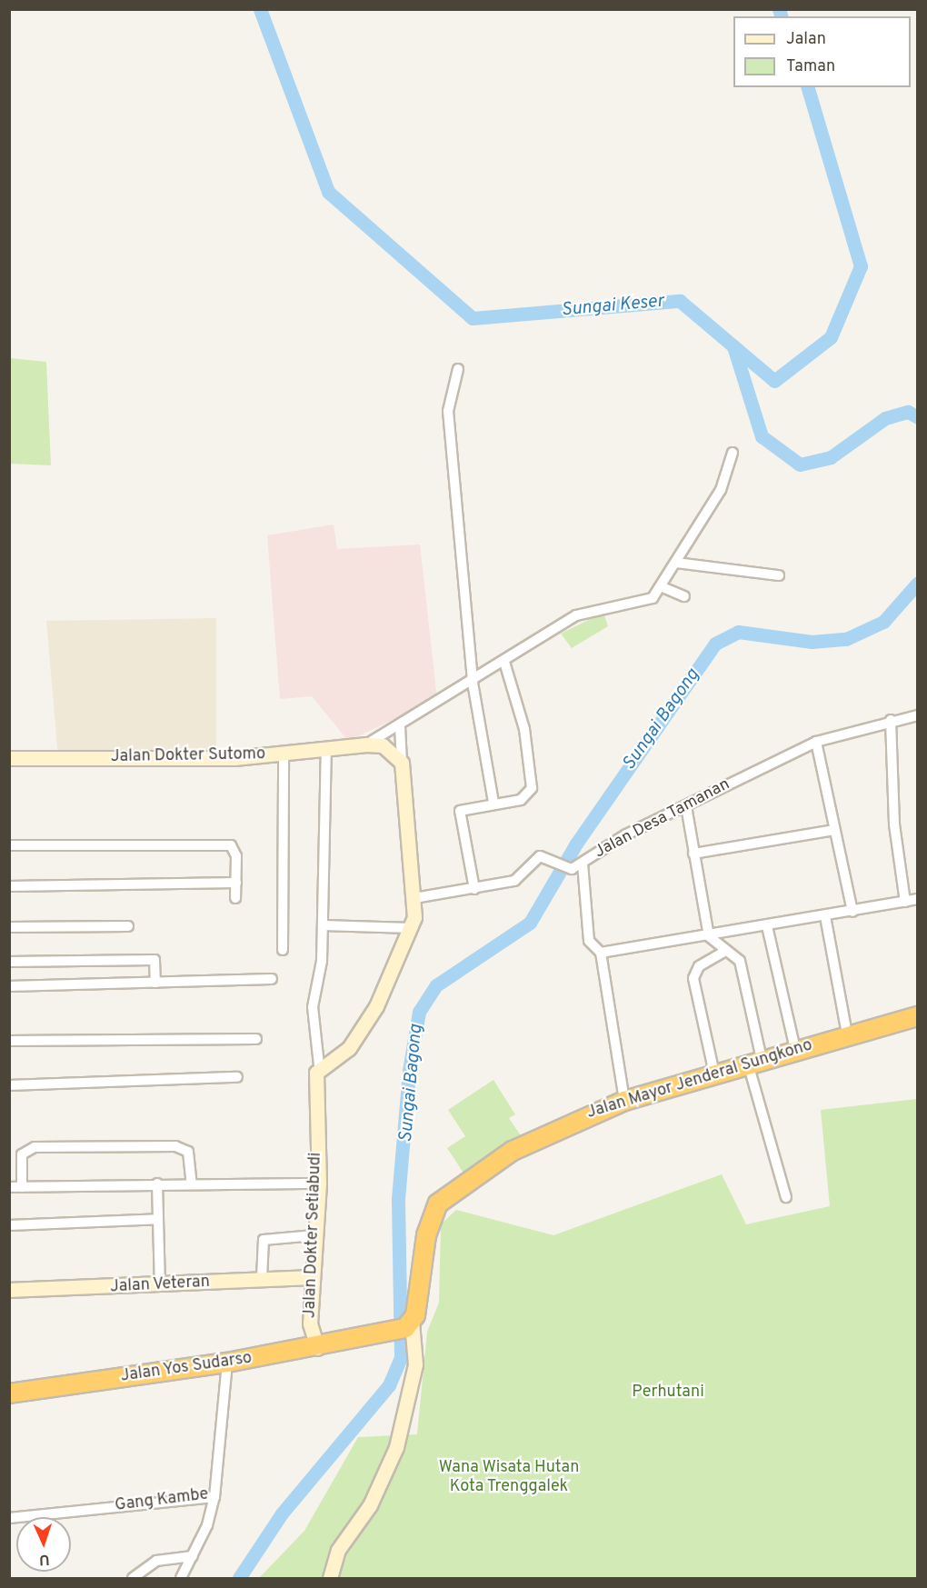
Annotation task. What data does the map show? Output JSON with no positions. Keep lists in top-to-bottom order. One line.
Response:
{"streets":{"highway":["Jalan Mayor Jenderal Sungkono","Jalan Yos Sudarso"],"street":["Jalan Dokter Sutomo","Jalan Desa Tamanan","Jalan Dokter Setiabudi","Jalan Veteran","Gang Kambe"]},"crossings":[["Jalan Mayor Jenderal Sungkono","Jalan Yos Sudarso"],["Jalan Dokter Setiabudi","Jalan Veteran"],["Jalan Dokter Setiabudi","Jalan Yos Sudarso"],["Jalan Yos Sudarso","Gang Kambe"]],"water":["Sungai Keser","Sungai Bagong"],"parks":["Perhutani","Wana Wisata Hutan Kota Trenggalek"],"legend":["Jalan","Taman"],"north":"bottom"}
